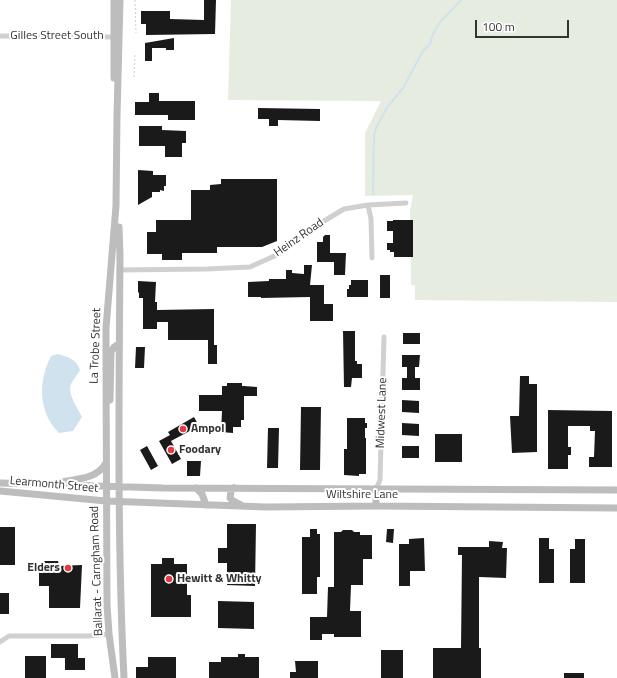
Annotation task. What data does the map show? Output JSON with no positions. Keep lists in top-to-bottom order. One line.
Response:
{"streets":{"main road":["La Trobe Street","Learmonth Street","Wiltshire Lane","Ballarat - Carngham Road"],"street":["Gilles Street South","Heinz Road","Midwest Lane"]},"crossings":[["Gilles Street South","La Trobe Street"],["Heinz Road","La Trobe Street"],["La Trobe Street","Learmonth Street"],["La Trobe Street","Wiltshire Lane"],["La Trobe Street","Ballarat - Carngham Road"],["Midwest Lane","Wiltshire Lane"],["Learmonth Street","Wiltshire Lane"],["Learmonth Street","Ballarat - Carngham Road"],["Wiltshire Lane","Ballarat - Carngham Road"]],"places":["Ampol","Foodary","Elders","Hewitt & Whitty"],"scale_bar":"100 m"}
